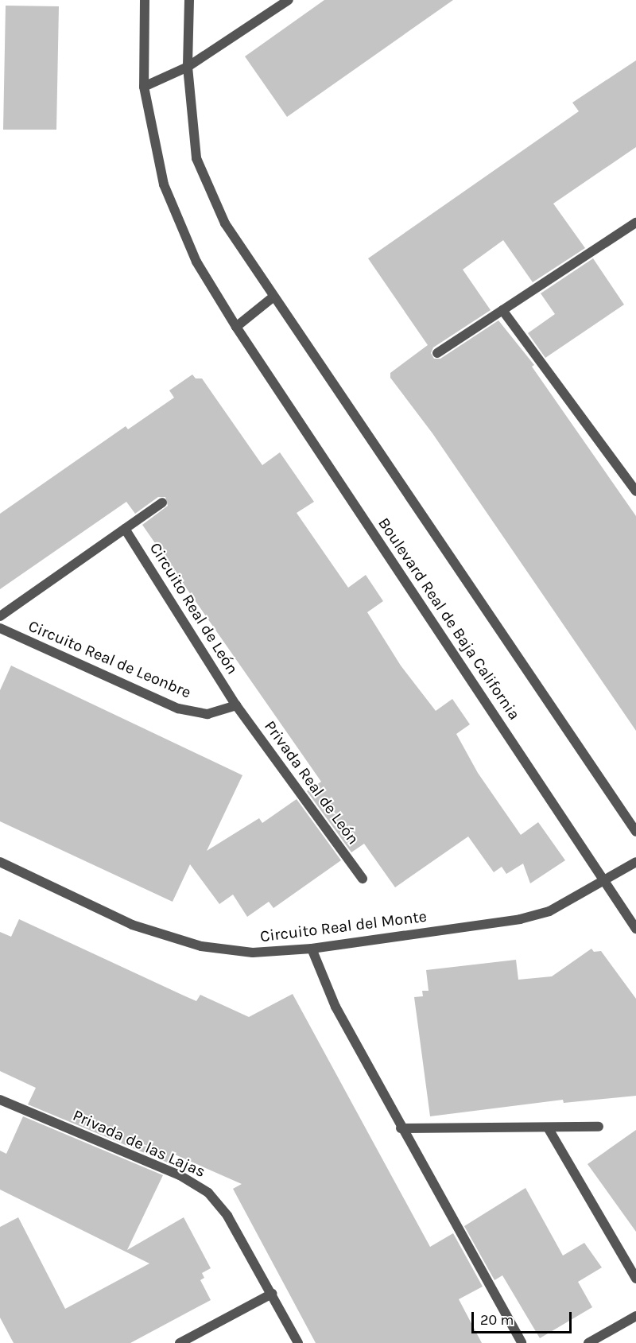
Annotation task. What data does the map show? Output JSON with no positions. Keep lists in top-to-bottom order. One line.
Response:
{"streets":{"street":["Circuito Real de León","Boulevard Real de Baja California","Circuito Real de Leonbre","Privada Real de León","Circuito Real del Monte","Privada de las Lajas"]},"crossings":[["Circuito Real de León","Circuito Real de Leonbre"],["Circuito Real de León","Privada Real de León"],["Boulevard Real de Baja California","Circuito Real del Monte"],["Circuito Real de Leonbre","Privada Real de León"]],"scale_bar":"20 m"}
